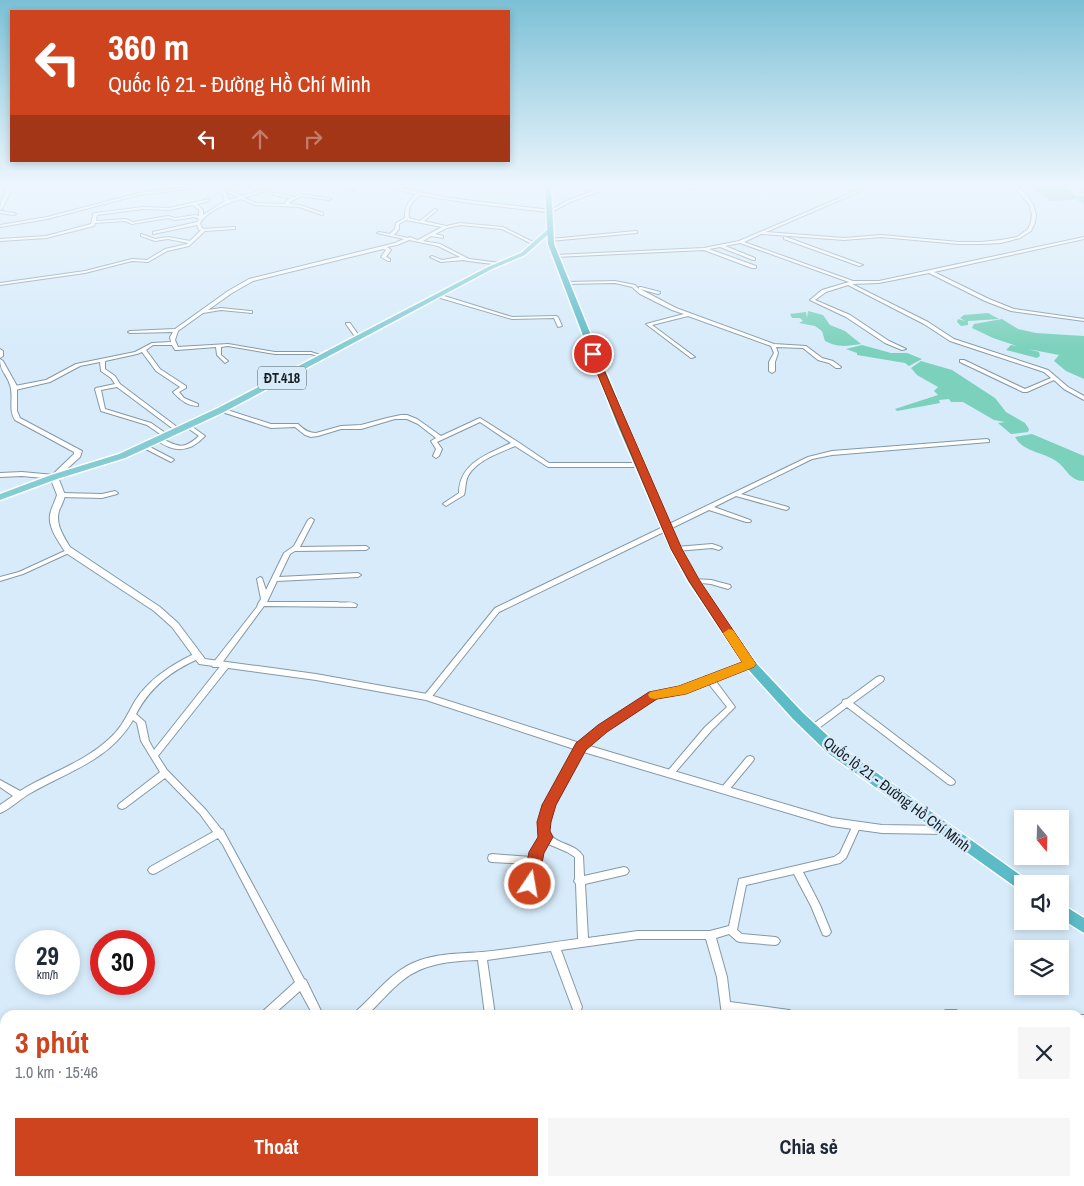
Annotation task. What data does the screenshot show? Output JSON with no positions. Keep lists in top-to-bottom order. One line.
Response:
{"streets":{"highway":["Quốc lộ 21 - Đường Hồ Chí Minh"],"main road":["ĐT.418"]},"north":"bottom","page":{"turn":["360 m","Quốc lộ 21 - Đường Hồ Chí Minh"],"speed":"29 km/h","limit":"30","heading":["3 phút","1.0 km · 15:46"],"buttons":["Thoát","Chia sẻ"]}}
